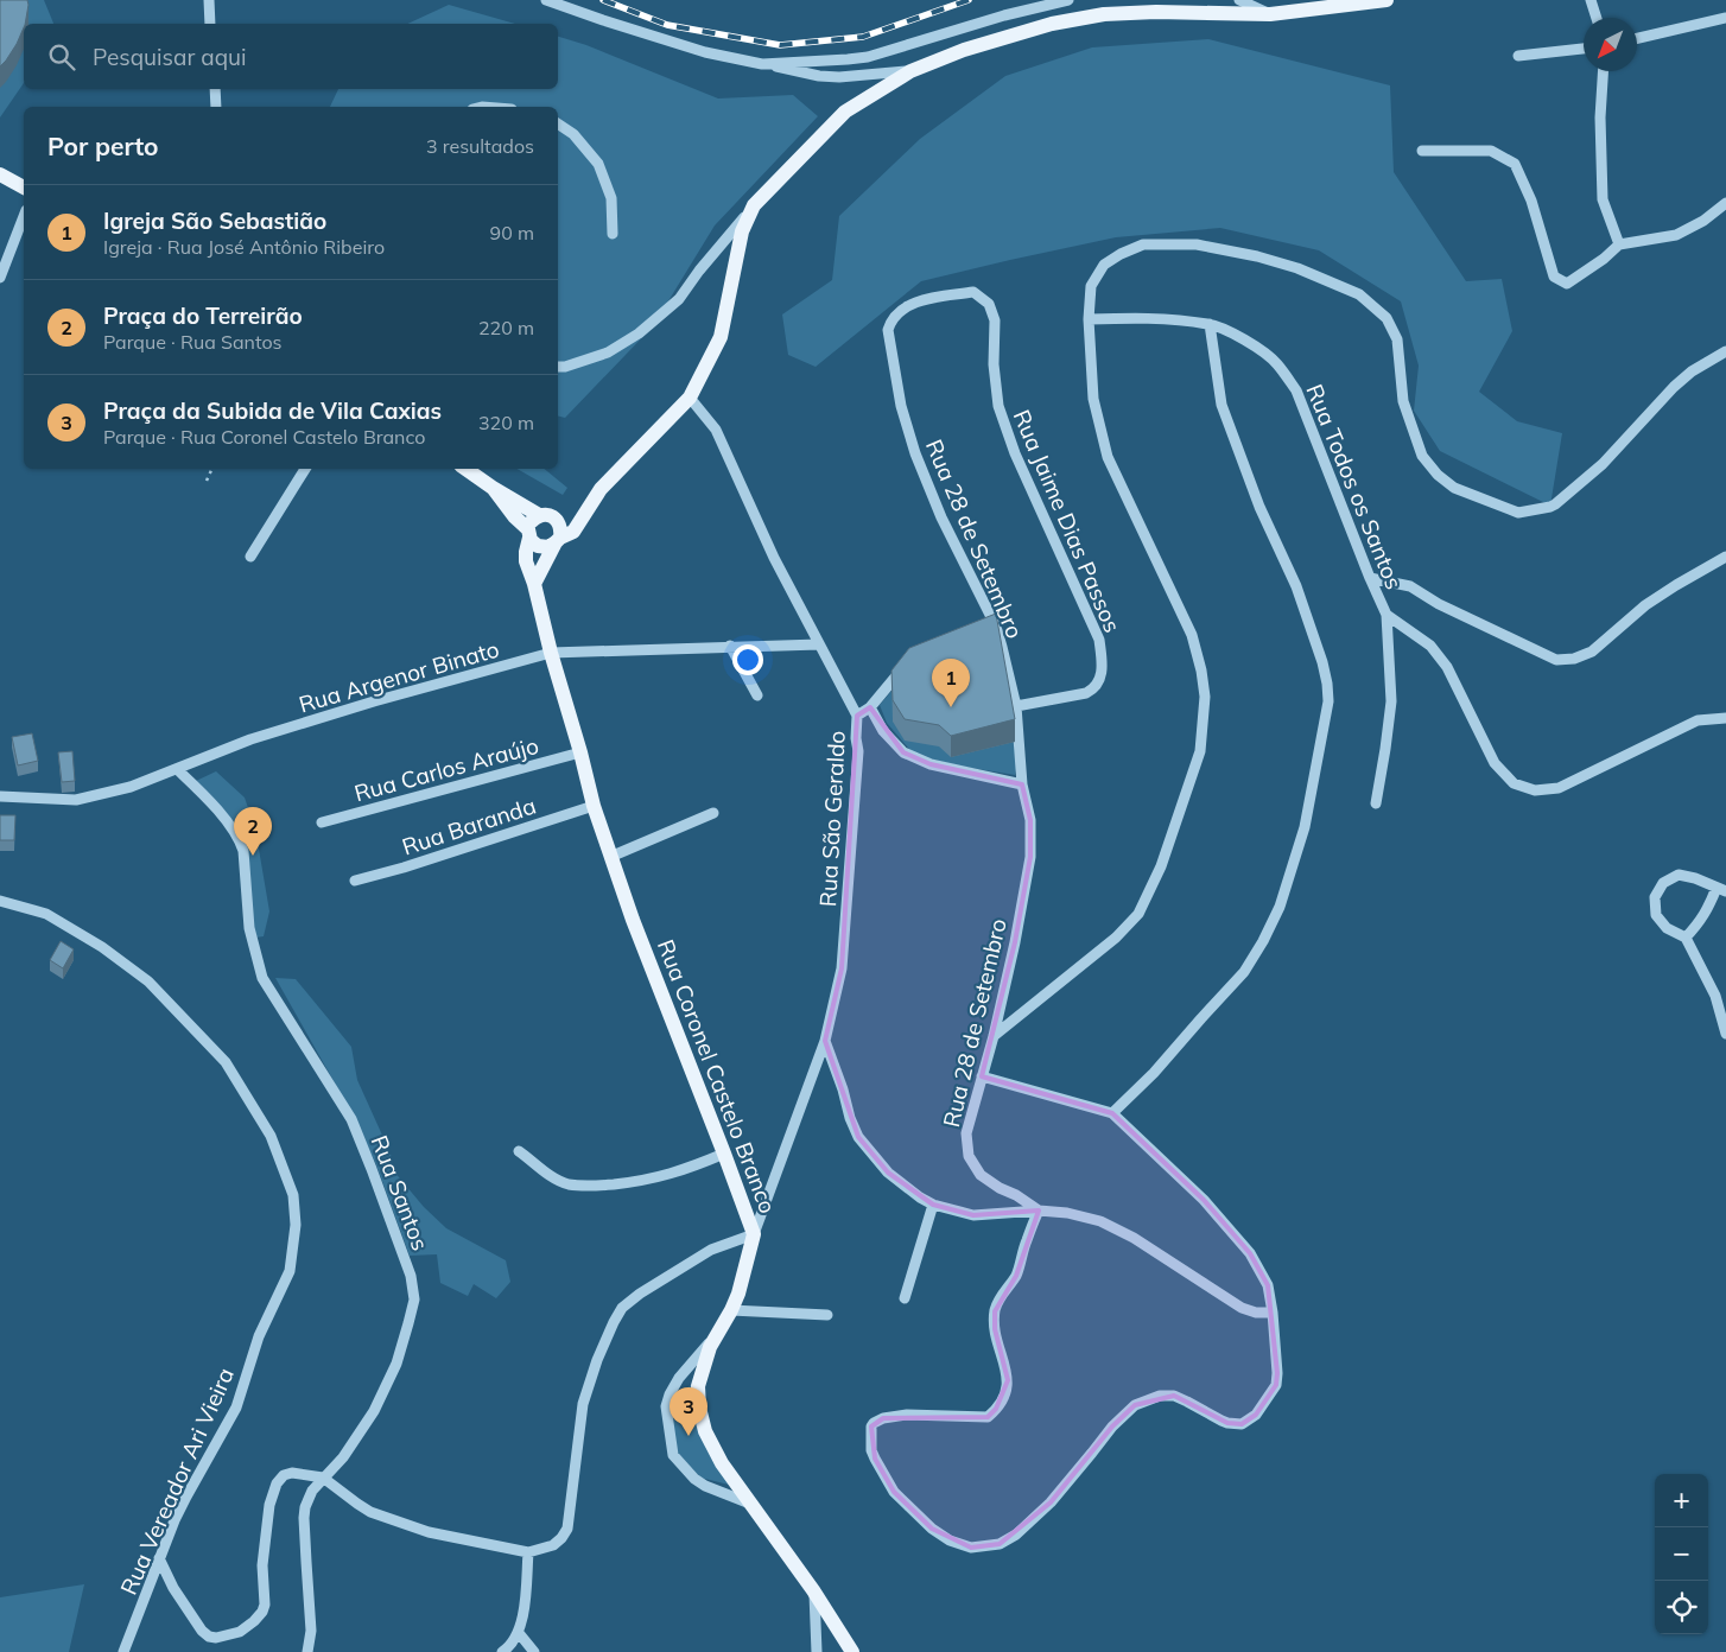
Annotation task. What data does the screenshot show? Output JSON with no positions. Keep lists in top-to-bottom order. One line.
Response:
{"streets":{"main road":["Rua Coronel Castelo Branco"],"street":["Rua Todos os Santos","Rua Jaime Dias Passos","Rua 28 de Setembro","Rua Argenor Binato","Rua Carlos Araújo","Rua São Geraldo","Rua Baranda","Rua Santos","Rua Vereador Ari Vieira"]},"crossings":[["Rua Jaime Dias Passos","Rua 28 de Setembro"],["Rua Argenor Binato","Rua São Geraldo"],["Rua Argenor Binato","Rua Coronel Castelo Branco"],["Rua Argenor Binato","Rua Santos"],["Rua Carlos Araújo","Rua Coronel Castelo Branco"],["Rua São Geraldo","Rua Coronel Castelo Branco"],["Rua Baranda","Rua Coronel Castelo Branco"]],"north":"bottom left","page":{"search":"Pesquisar aqui","heading":["Por perto","3 resultados"],"list":[{"mark":"1","name":"Igreja São Sebastião","note":"Igreja · Rua José Antônio Ribeiro","value":"90 m"},{"mark":"2","name":"Praça do Terreirão","note":"Parque · Rua Santos","value":"220 m"},{"mark":"3","name":"Praça da Subida de Vila Caxias","note":"Parque · Rua Coronel Castelo Branco","value":"320 m"}],"pins":["1","2","3"],"map_buttons":["+","−"]}}
